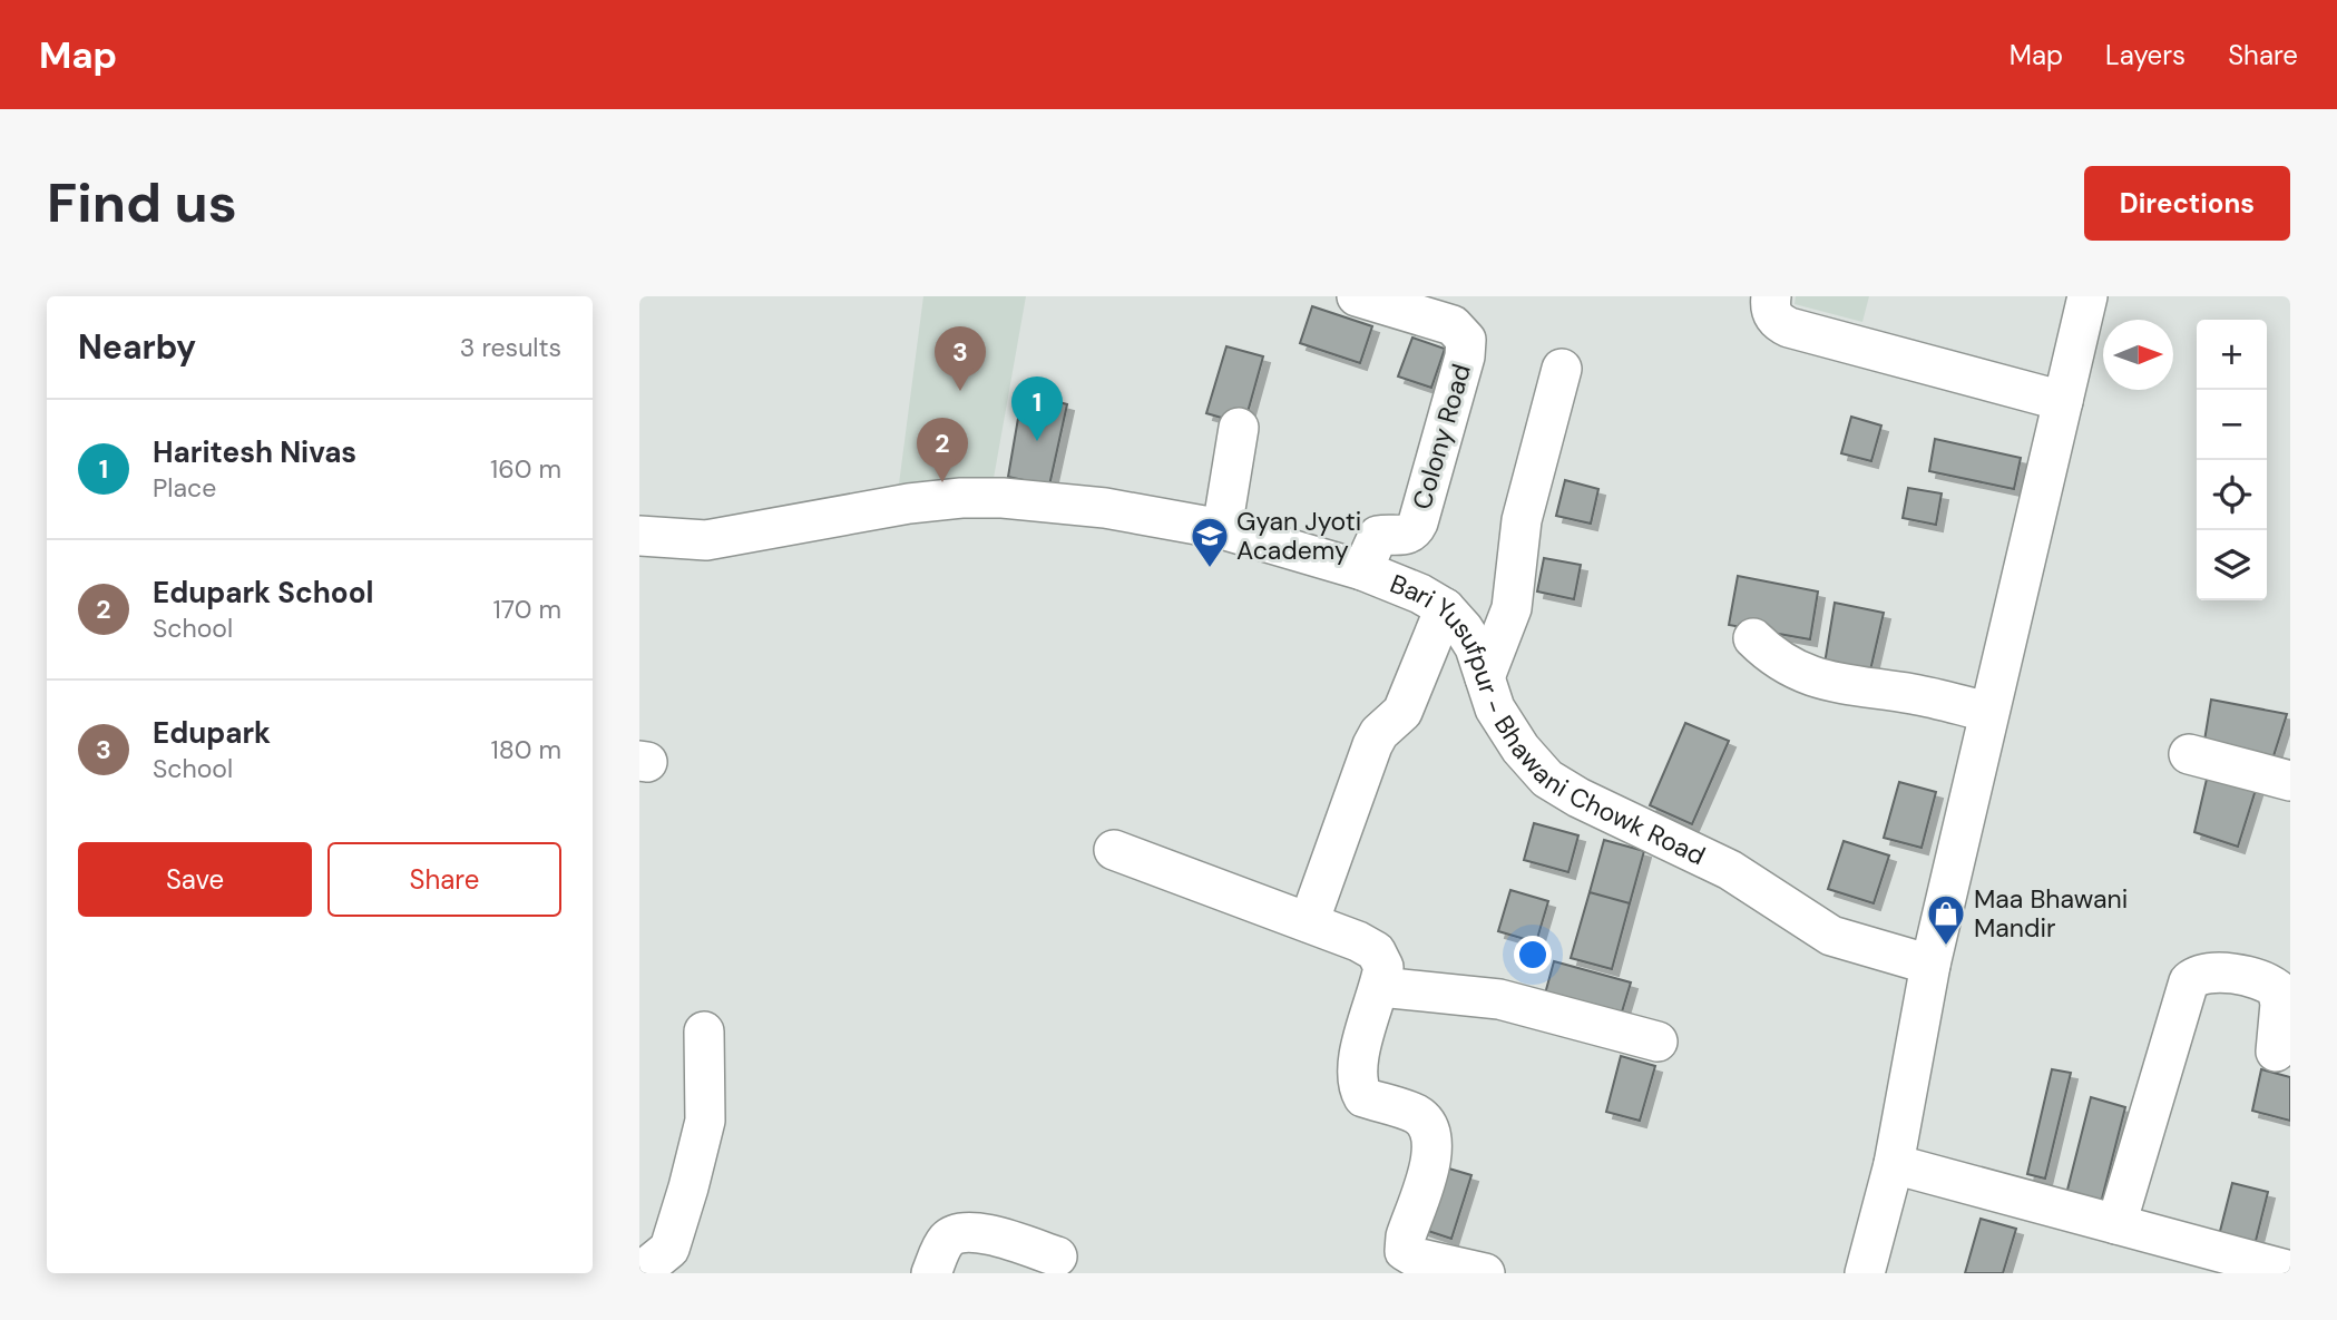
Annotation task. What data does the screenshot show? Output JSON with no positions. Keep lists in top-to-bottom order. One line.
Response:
{"streets":{"street":["Colony Road","Bari Yusufpur - Bhawani Chowk Road"]},"crossings":[["Colony Road","Bari Yusufpur - Bhawani Chowk Road"]],"places":{"school or university":["Gyan Jyoti Academy"],"shop":["Maa Bhawani Mandir"]},"north":"right","page":{"header":"Map","nav":["Map","Layers","Share"],"buttons":["Directions",["Save","Share"]],"title":"Find us","heading":["Nearby","3 results"],"map_buttons":["+","−"],"pins":["3","1","2"],"list":[{"mark":"1","name":"Haritesh Nivas","note":"Place","value":"160 m"},{"mark":"2","name":"Edupark School","note":"School","value":"170 m"},{"mark":"3","name":"Edupark","note":"School","value":"180 m"}]}}
